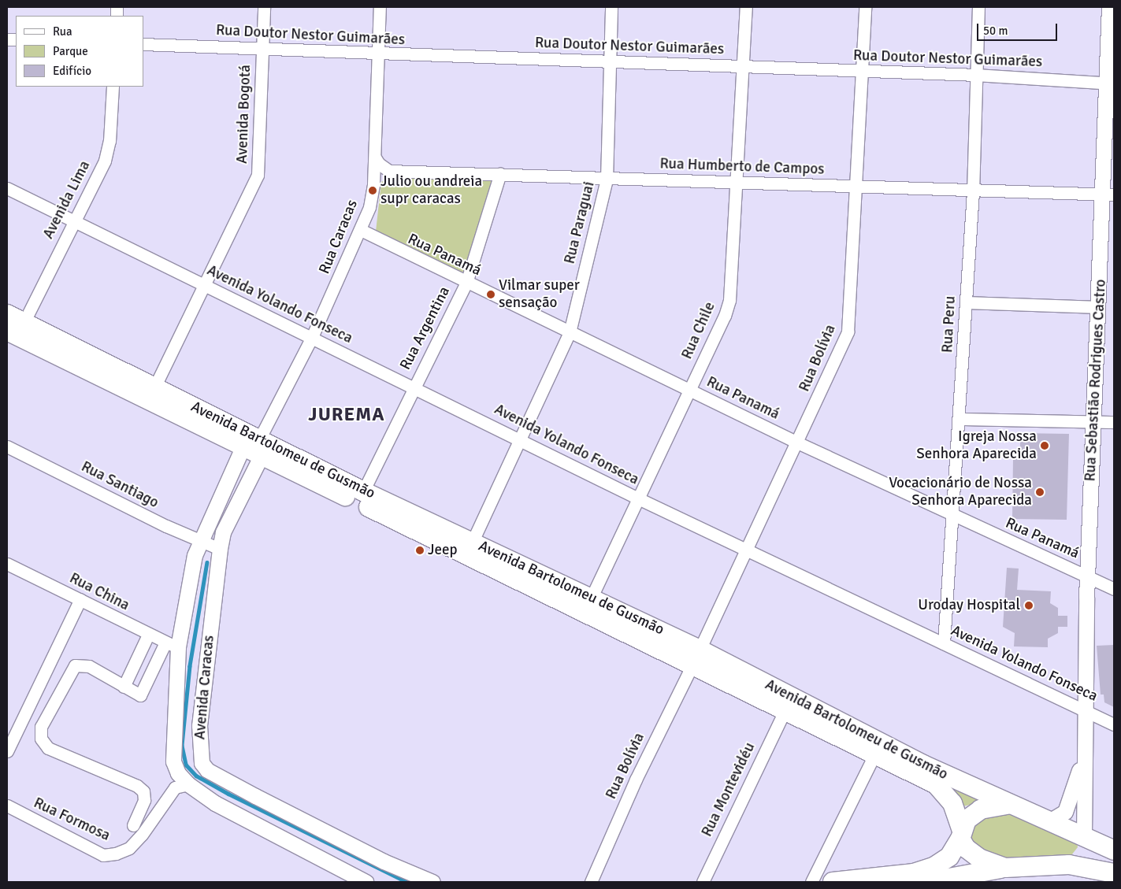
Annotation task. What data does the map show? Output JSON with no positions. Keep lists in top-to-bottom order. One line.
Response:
{"streets":{"main road":["Avenida Bartolomeu de Gusmão"],"street":["Rua Doutor Nestor Guimarães","Avenida Bogotá","Rua Humberto de Campos","Avenida Lima","Rua Paraguai","Rua Caracas","Rua Panamá","Avenida Yolando Fonseca","Rua Peru","Rua Argentina","Rua Chile","Rua Bolívia","Rua Sebastião Rodrigues Castro","Rua Santiago","Rua China","Avenida Caracas","Rua Montevidéu","Rua Formosa"]},"crossings":[["Rua Doutor Nestor Guimarães","Avenida Bogotá"],["Rua Doutor Nestor Guimarães","Rua Paraguai"],["Rua Doutor Nestor Guimarães","Rua Caracas"],["Rua Doutor Nestor Guimarães","Rua Peru"],["Rua Doutor Nestor Guimarães","Rua Chile"],["Rua Doutor Nestor Guimarães","Rua Bolívia"],["Rua Doutor Nestor Guimarães","Rua Sebastião Rodrigues Castro"],["Avenida Bogotá","Avenida Yolando Fonseca"],["Avenida Bogotá","Avenida Bartolomeu de Gusmão"],["Rua Humberto de Campos","Rua Paraguai"],["Rua Humberto de Campos","Rua Peru"],["Rua Humberto de Campos","Rua Argentina"],["Rua Humberto de Campos","Rua Chile"],["Rua Humberto de Campos","Rua Bolívia"],["Rua Humberto de Campos","Rua Sebastião Rodrigues Castro"],["Avenida Lima","Avenida Yolando Fonseca"],["Avenida Lima","Avenida Bartolomeu de Gusmão"],["Rua Paraguai","Rua Panamá"],["Rua Paraguai","Avenida Yolando Fonseca"],["Rua Paraguai","Avenida Bartolomeu de Gusmão"],["Rua Caracas","Rua Panamá"],["Rua Caracas","Avenida Yolando Fonseca"],["Rua Caracas","Avenida Bartolomeu de Gusmão"],["Rua Caracas","Avenida Caracas"],["Rua Panamá","Rua Peru"],["Rua Panamá","Rua Argentina"],["Rua Panamá","Rua Chile"],["Rua Panamá","Rua Bolívia"],["Rua Panamá","Rua Sebastião Rodrigues Castro"],["Avenida Yolando Fonseca","Rua Peru"],["Avenida Yolando Fonseca","Rua Argentina"],["Avenida Yolando Fonseca","Rua Chile"],["Avenida Yolando Fonseca","Rua Bolívia"],["Avenida Yolando Fonseca","Rua Sebastião Rodrigues Castro"],["Rua Argentina","Avenida Bartolomeu de Gusmão"],["Rua Chile","Avenida Bartolomeu de Gusmão"],["Rua Bolívia","Avenida Bartolomeu de Gusmão"],["Rua Sebastião Rodrigues Castro","Avenida Bartolomeu de Gusmão"],["Avenida Bartolomeu de Gusmão","Avenida Caracas"],["Avenida Bartolomeu de Gusmão","Rua Montevidéu"],["Rua Santiago","Avenida Caracas"],["Rua China","Avenida Caracas"],["Avenida Caracas","Rua Formosa"]],"districts":["JUREMA"],"places":["Julio ou andreia supr caracas","Vilmar super sensação","Igreja Nossa Senhora Aparecida","Vocacionário de Nossa Senhora Aparecida","Jeep","Uroday Hospital"],"legend":["Rua","Parque","Edifício"],"scale_bar":"50 m"}
